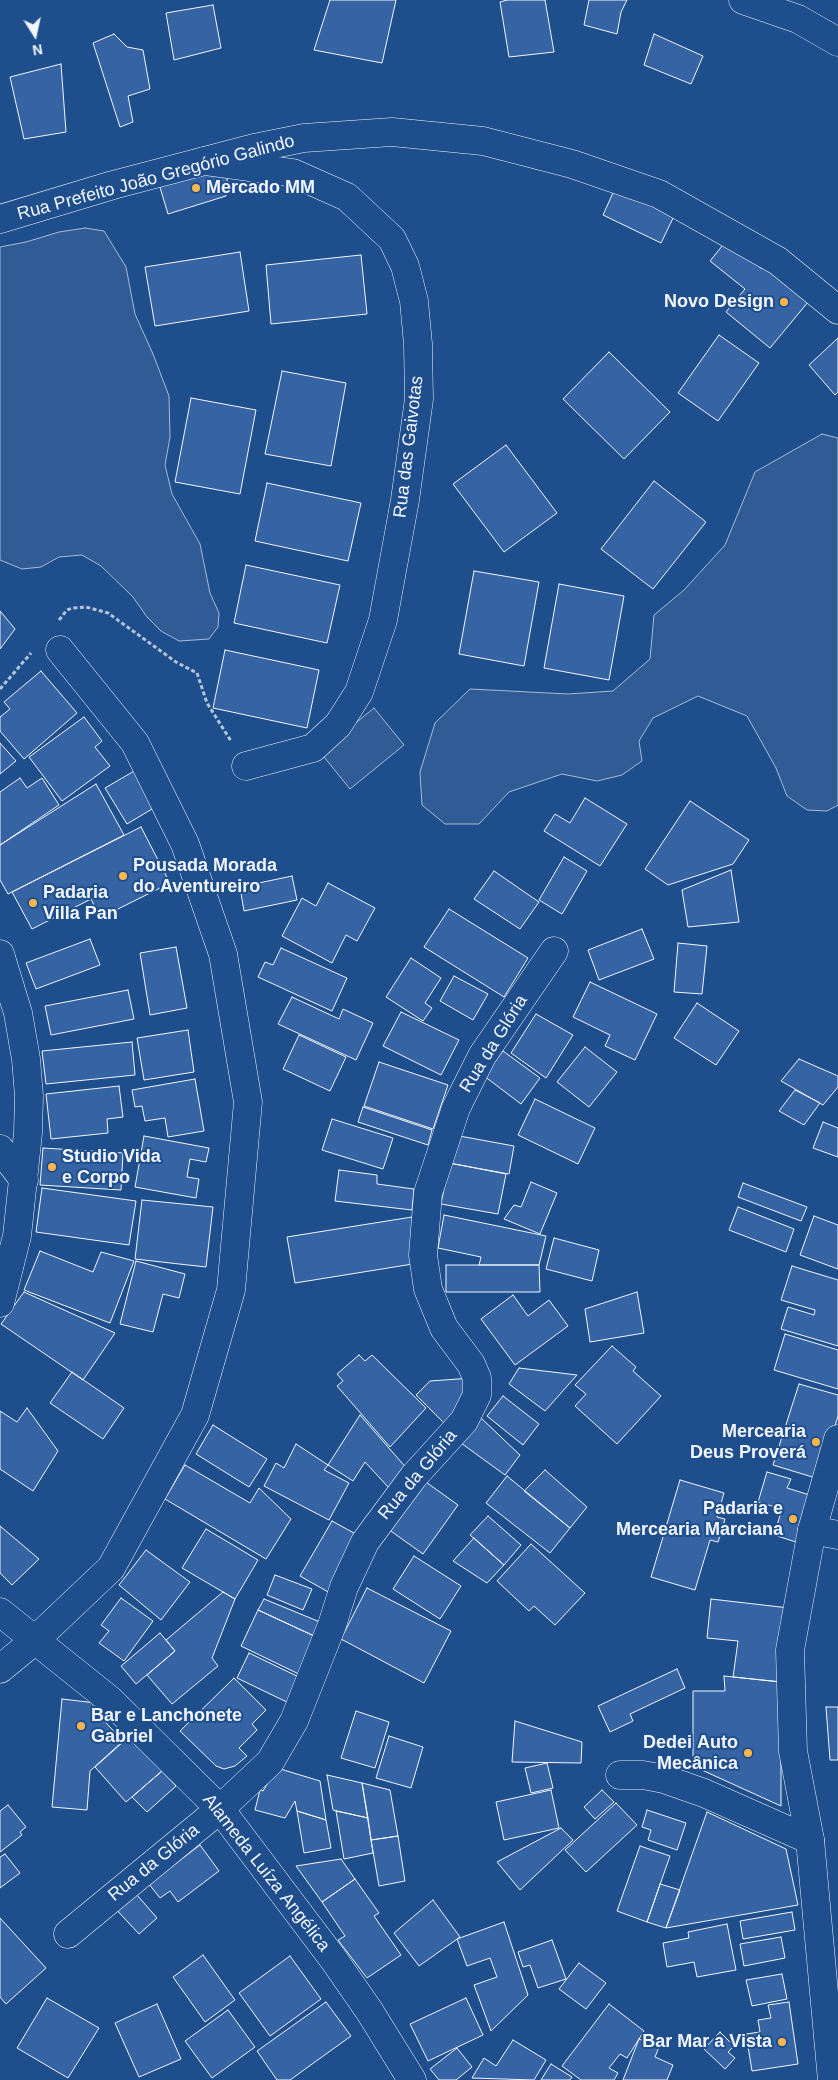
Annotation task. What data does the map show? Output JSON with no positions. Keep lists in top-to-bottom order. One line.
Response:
{"streets":{"street":["Rua Prefeito João Gregório Galindo","Rua das Gaivotas","Rua da Glória","Alameda Luíza Angélica"]},"crossings":[["Rua Prefeito João Gregório Galindo","Rua das Gaivotas"],["Rua da Glória","Alameda Luíza Angélica"]],"places":["Mercado MM","Novo Design","Pousada Morada do Aventureiro","Padaria Villa Pan","Studio Vida e Corpo","Mercearia Deus Proverá","Padaria e Mercearia Marciana","Bar e Lanchonete Gabriel","Dedei Auto Mecânica","Bar Mar a Vista"],"north":"bottom"}
